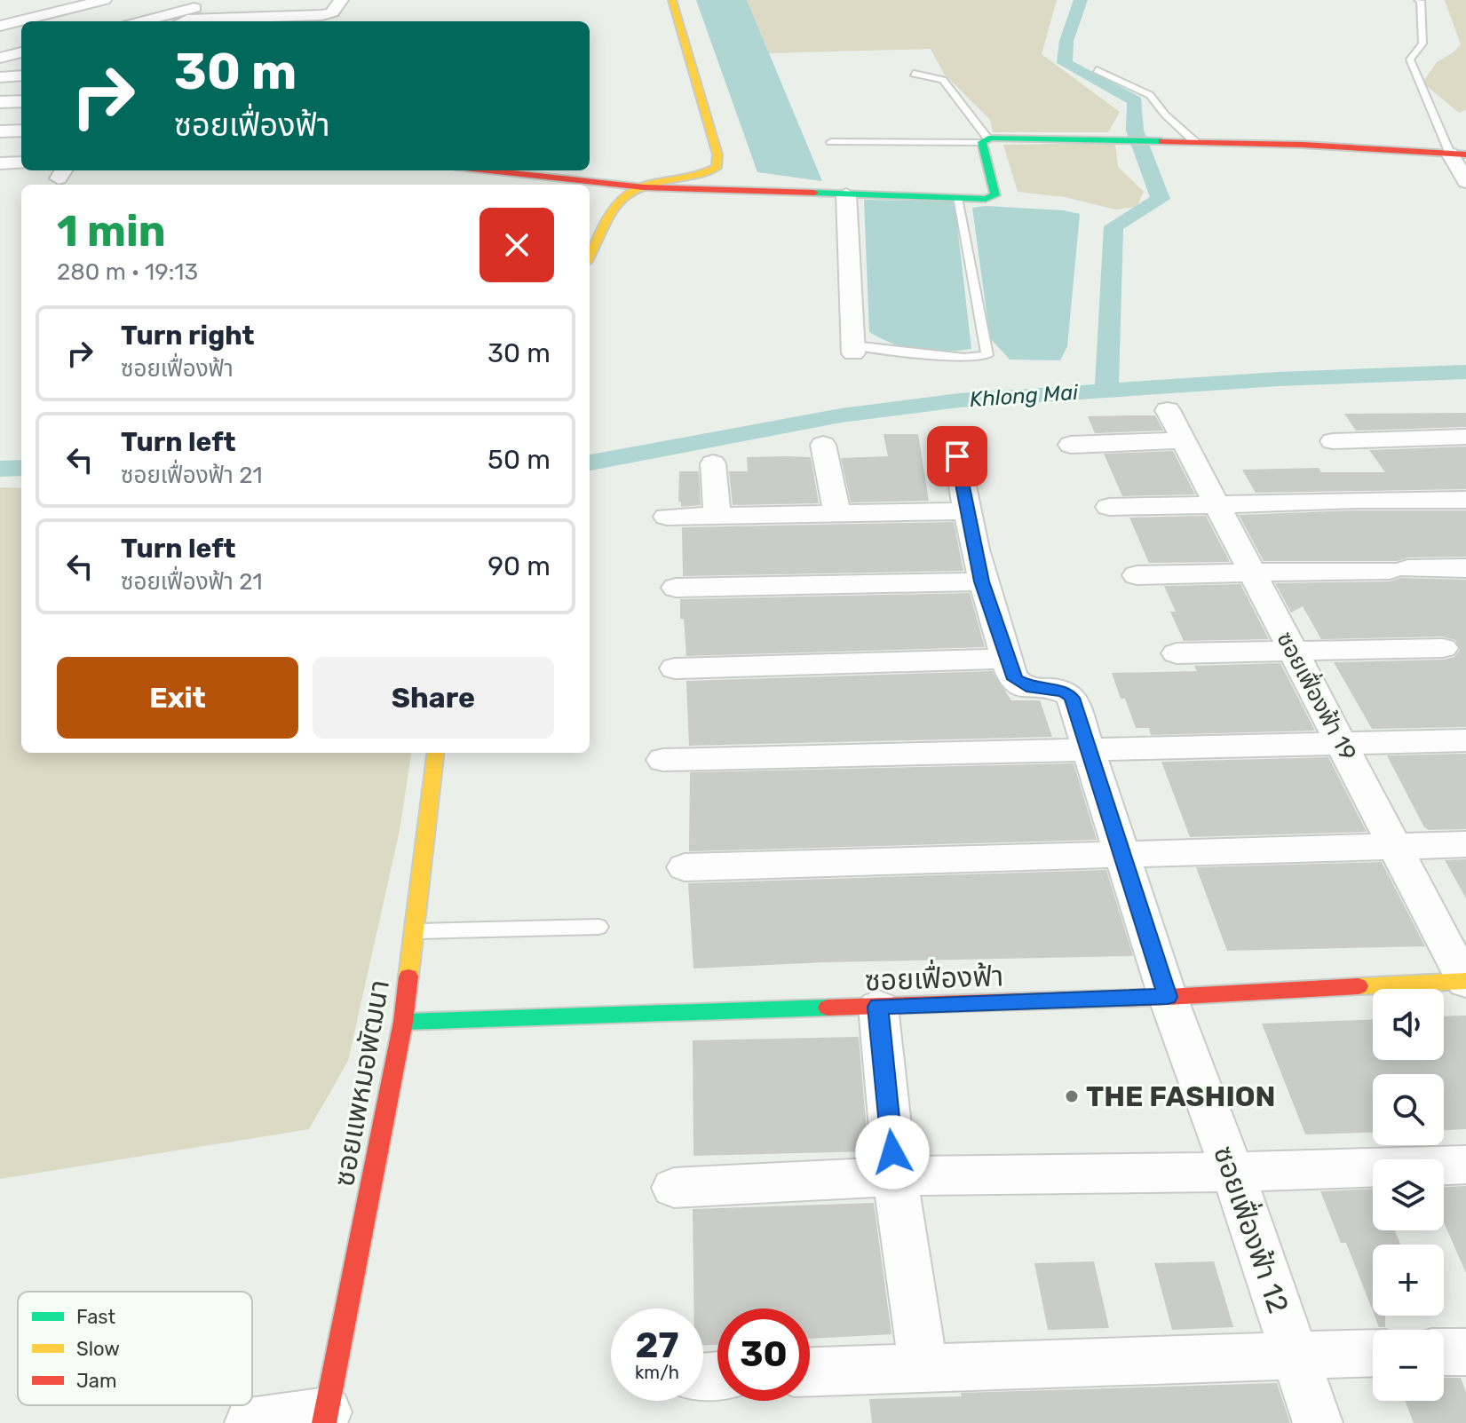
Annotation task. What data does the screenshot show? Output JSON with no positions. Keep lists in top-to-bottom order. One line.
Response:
{"streets":{"street":["ซอยเฟื่องฟ้า 19","ซอยเฟื่องฟ้า","ซอยแพหมอพัฒนา","ซอยเฟื่องฟ้า 12"]},"crossings":[["ซอยเฟื่องฟ้า 19","ซอยเฟื่องฟ้า"],["ซอยเฟื่องฟ้า","ซอยแพหมอพัฒนา"],["ซอยเฟื่องฟ้า","ซอยเฟื่องฟ้า 12"]],"water":["Khlong Mai"],"places":["THE FASHION"],"legend":["Fast","Slow","Jam"],"page":{"turn":["30 m","ซอยเฟื่องฟ้า"],"heading":["1 min","280 m · 19:13"],"list":[{"name":"Turn right","note":"ซอยเฟื่องฟ้า","value":"30 m"},{"name":"Turn left","note":"ซอยเฟื่องฟ้า 21","value":"50 m"},{"name":"Turn left","note":"ซอยเฟื่องฟ้า 21","value":"90 m"}],"buttons":["Exit","Share"],"map_buttons":["+","−"],"speed":"27 km/h","limit":"30"}}
